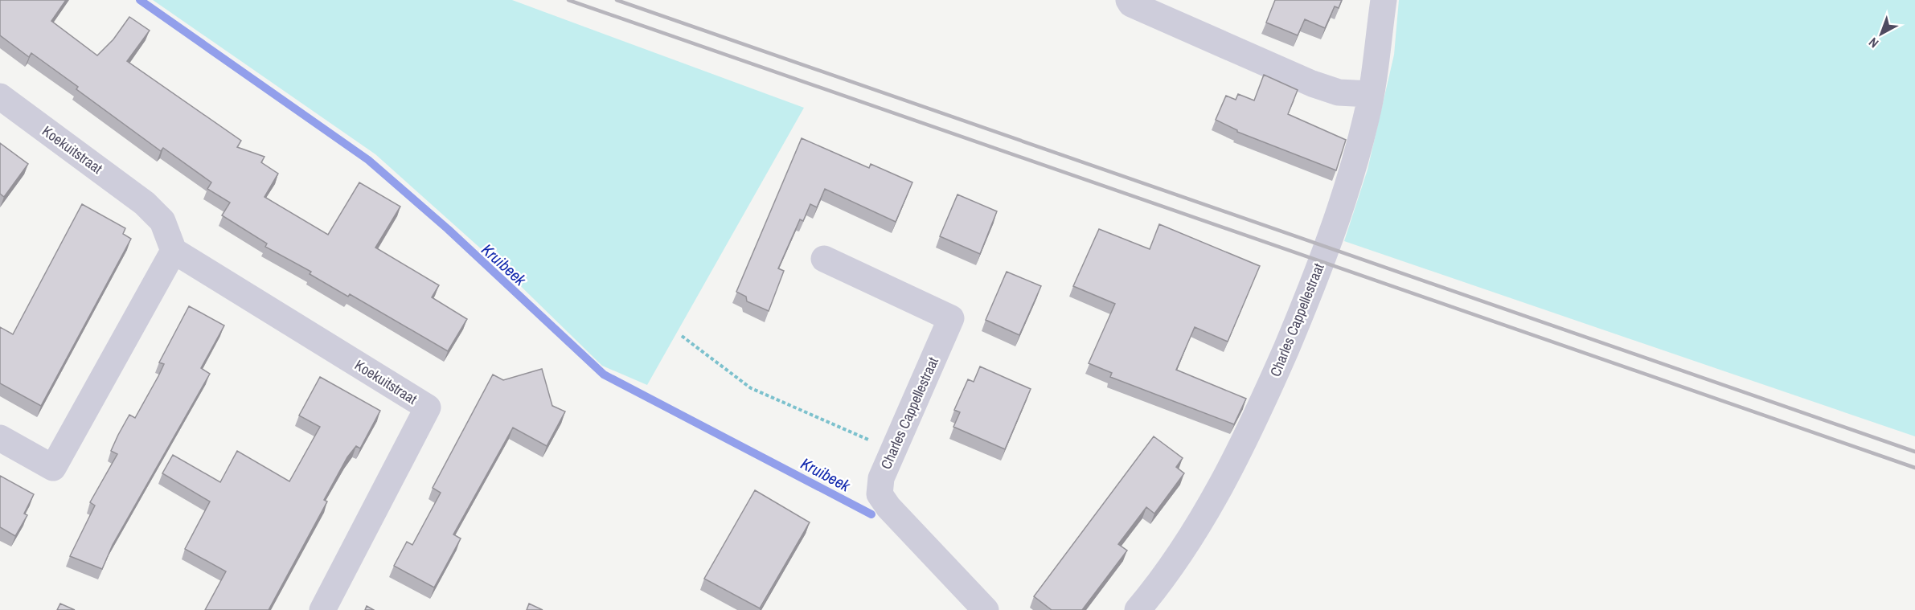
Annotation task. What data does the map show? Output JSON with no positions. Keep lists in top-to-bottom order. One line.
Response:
{"streets":{"street":["Koekuitstraat","Charles Cappellestraat"]},"water":["Kruibeek"],"north":"bottom left"}
